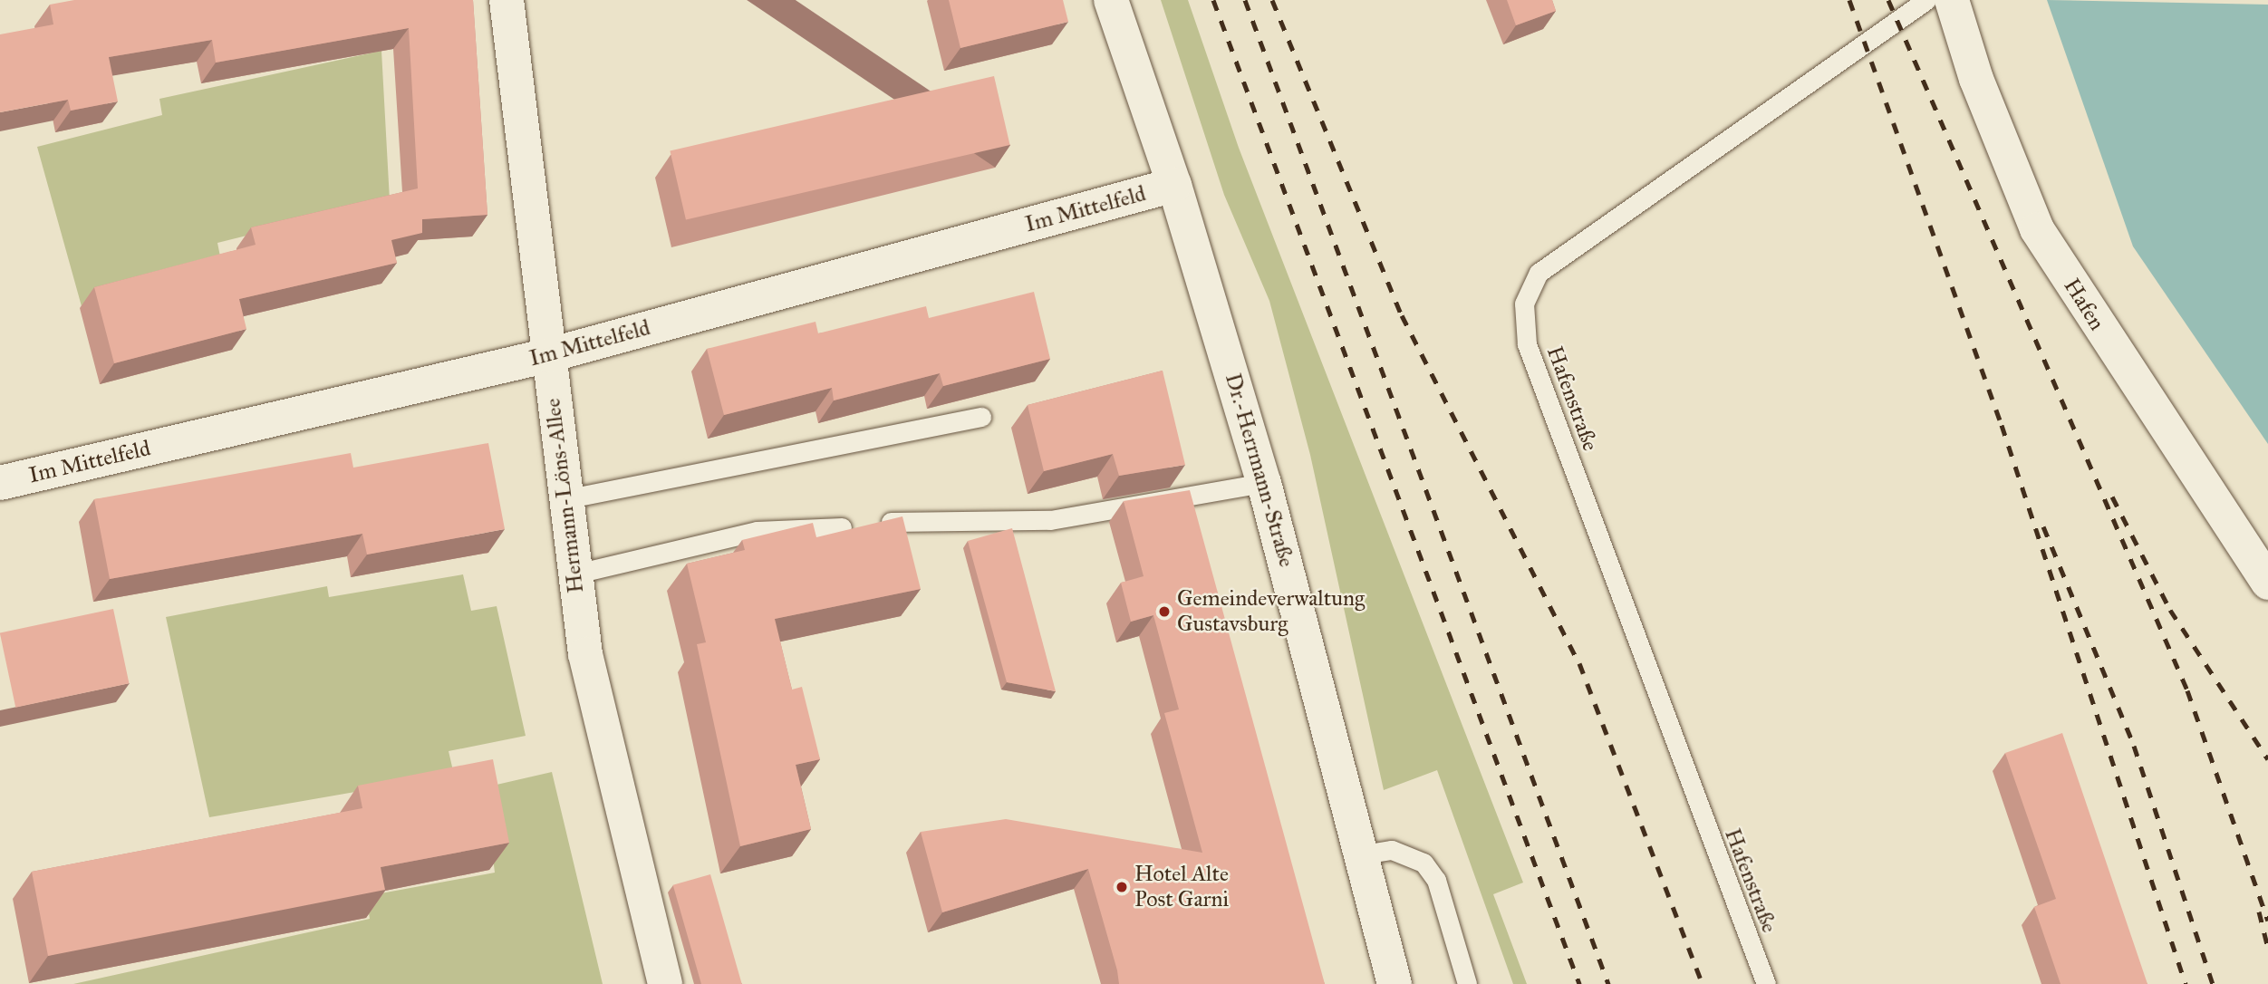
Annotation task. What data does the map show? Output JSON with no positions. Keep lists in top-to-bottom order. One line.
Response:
{"streets":{"street":["Im Mittelfeld","Hafen","Dr.-Herrmann-Straße","Hermann-Löns-Allee"],"lane":["Hafenstraße"]},"crossings":[["Im Mittelfeld","Dr.-Herrmann-Straße"],["Im Mittelfeld","Hermann-Löns-Allee"]],"places":["Gemeindeverwaltung Gustavsburg","Hotel Alte Post Garni"]}
